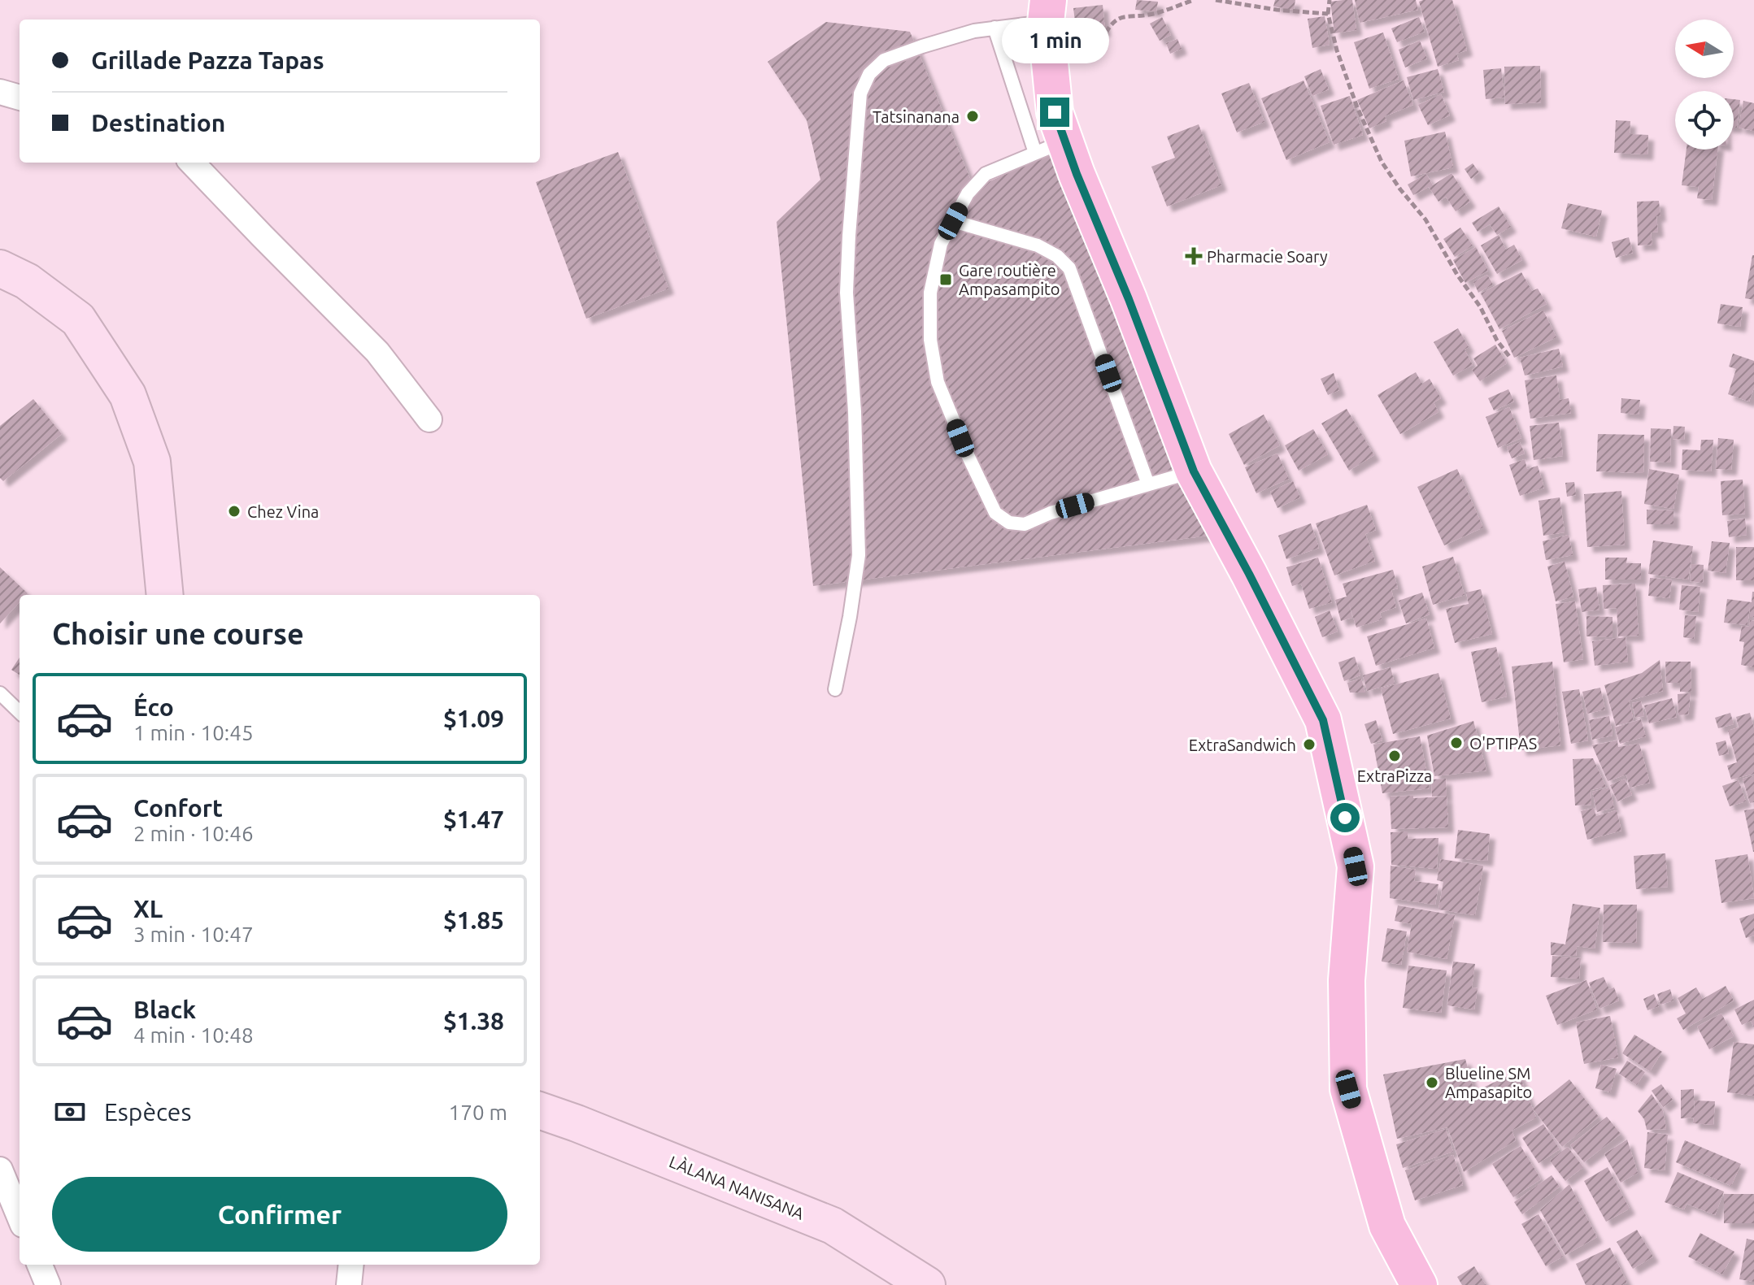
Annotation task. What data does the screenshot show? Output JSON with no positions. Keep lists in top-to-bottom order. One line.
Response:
{"streets":{"street":["LÀLANA NANISANA"]},"places":{"other":["Tatsinanana","Chez Vina","O'PTIPAS","ExtraSandwich","ExtraPizza","Blueline SM Ampasapito"],"health":["Pharmacie Soary"],"transit":["Gare routière Ampasampito"]},"north":"left","page":{"bubble":"1 min","banner":["Grillade Pazza Tapas","Destination"],"heading":"Choisir une course","list":[{"name":"Éco","note":"1 min · 10:45","value":"$1.09"},{"name":"Confort","note":"2 min · 10:46","value":"$1.47"},{"name":"XL","note":"3 min · 10:47","value":"$1.85"},{"name":"Black","note":"4 min · 10:48","value":"$1.38"}],"pay":["Espèces","170 m"],"buttons":"Confirmer"}}
